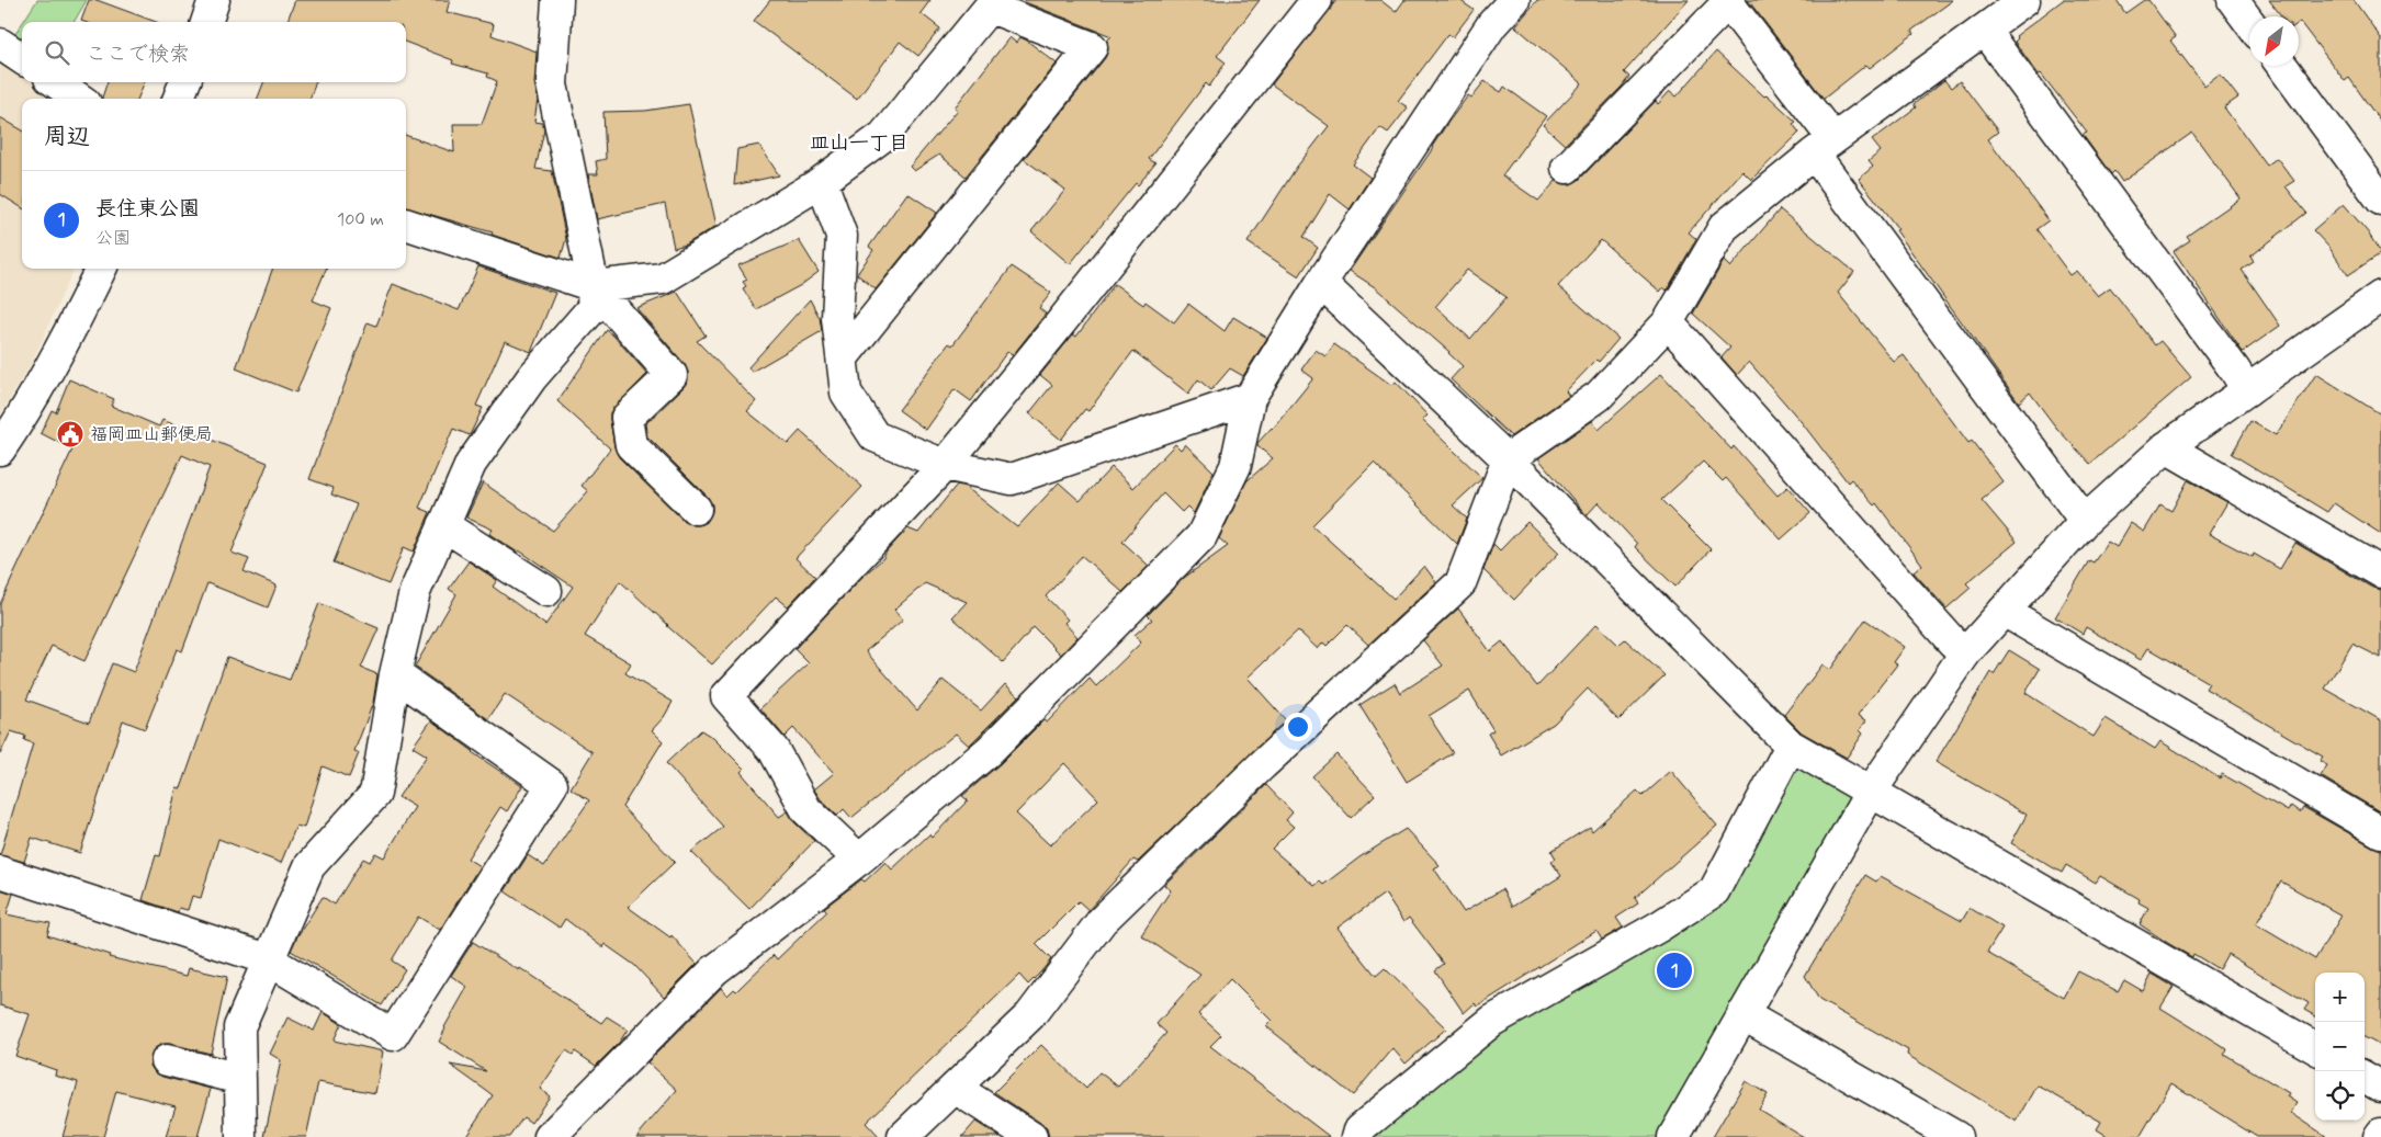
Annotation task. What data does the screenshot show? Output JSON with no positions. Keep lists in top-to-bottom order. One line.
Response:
{"districts":["皿山一丁目"],"places":{"public building":["福岡皿山郵便局"]},"north":"bottom left","page":{"search":"ここで検索","heading":"周辺","list":[{"mark":"1","name":"長住東公園","note":"公園","value":"100 m"}],"pins":"1","map_buttons":["+","−"]}}
